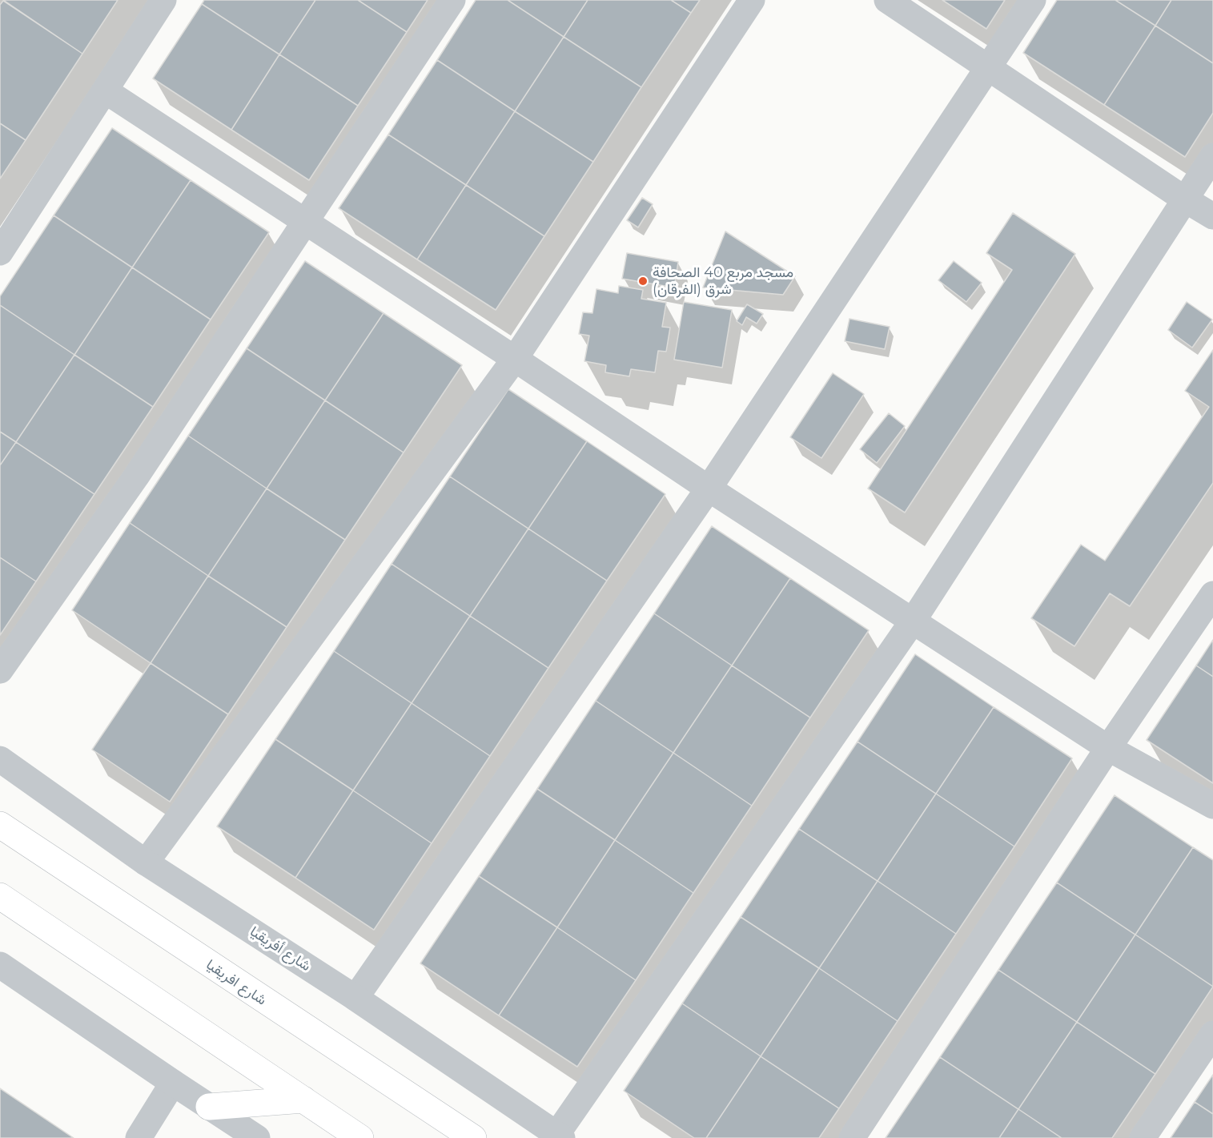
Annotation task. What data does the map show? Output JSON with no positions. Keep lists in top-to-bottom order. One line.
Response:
{"streets":{"highway":["شارع افريقيا"],"street":["شارع أفريقيا"]},"places":["مسجد مربع 40 الصحافة شرق (الفرقان)"]}
